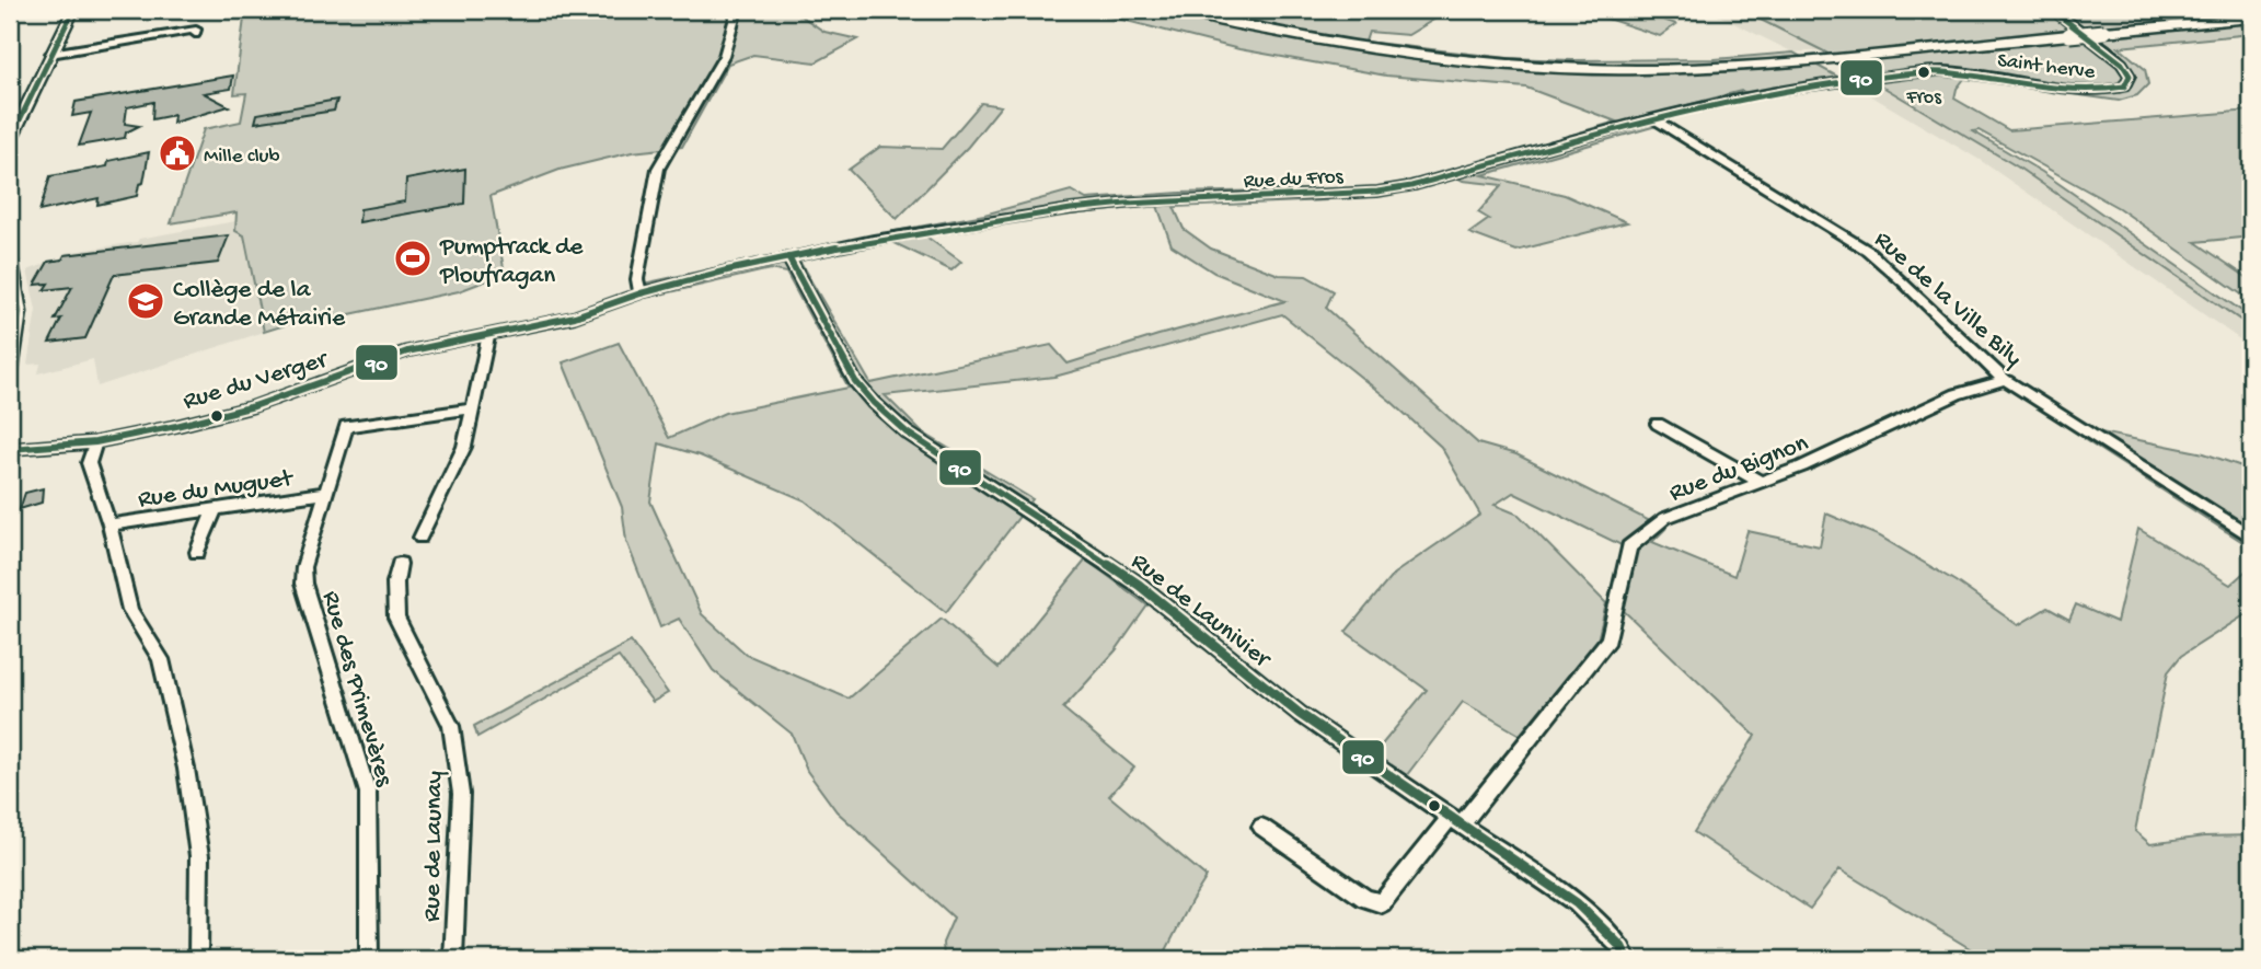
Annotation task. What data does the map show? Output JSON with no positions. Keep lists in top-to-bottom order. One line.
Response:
{"streets":{"street":["Saint herve","Rue du Fros","Rue de la Ville Bily","Rue du Verger","Rue du Bignon","Rue du Muguet","Rue de Launivier","Rue des Primevères","Rue de Launay"]},"crossings":[["Saint herve","Rue du Fros"],["Rue du Fros","Rue de la Ville Bily"],["Rue du Fros","Rue du Verger"],["Rue du Fros","Rue de Launivier"],["Rue de la Ville Bily","Rue du Bignon"],["Rue du Bignon","Rue de Launivier"],["Rue du Muguet","Rue des Primevères"]],"places":{"other":["Fros"],"public building":["Mille club"],"sports":["Pumptrack de Ploufragan"],"school or university":["Collège de la Grande Métairie"]},"lines":["transit line 90"]}
